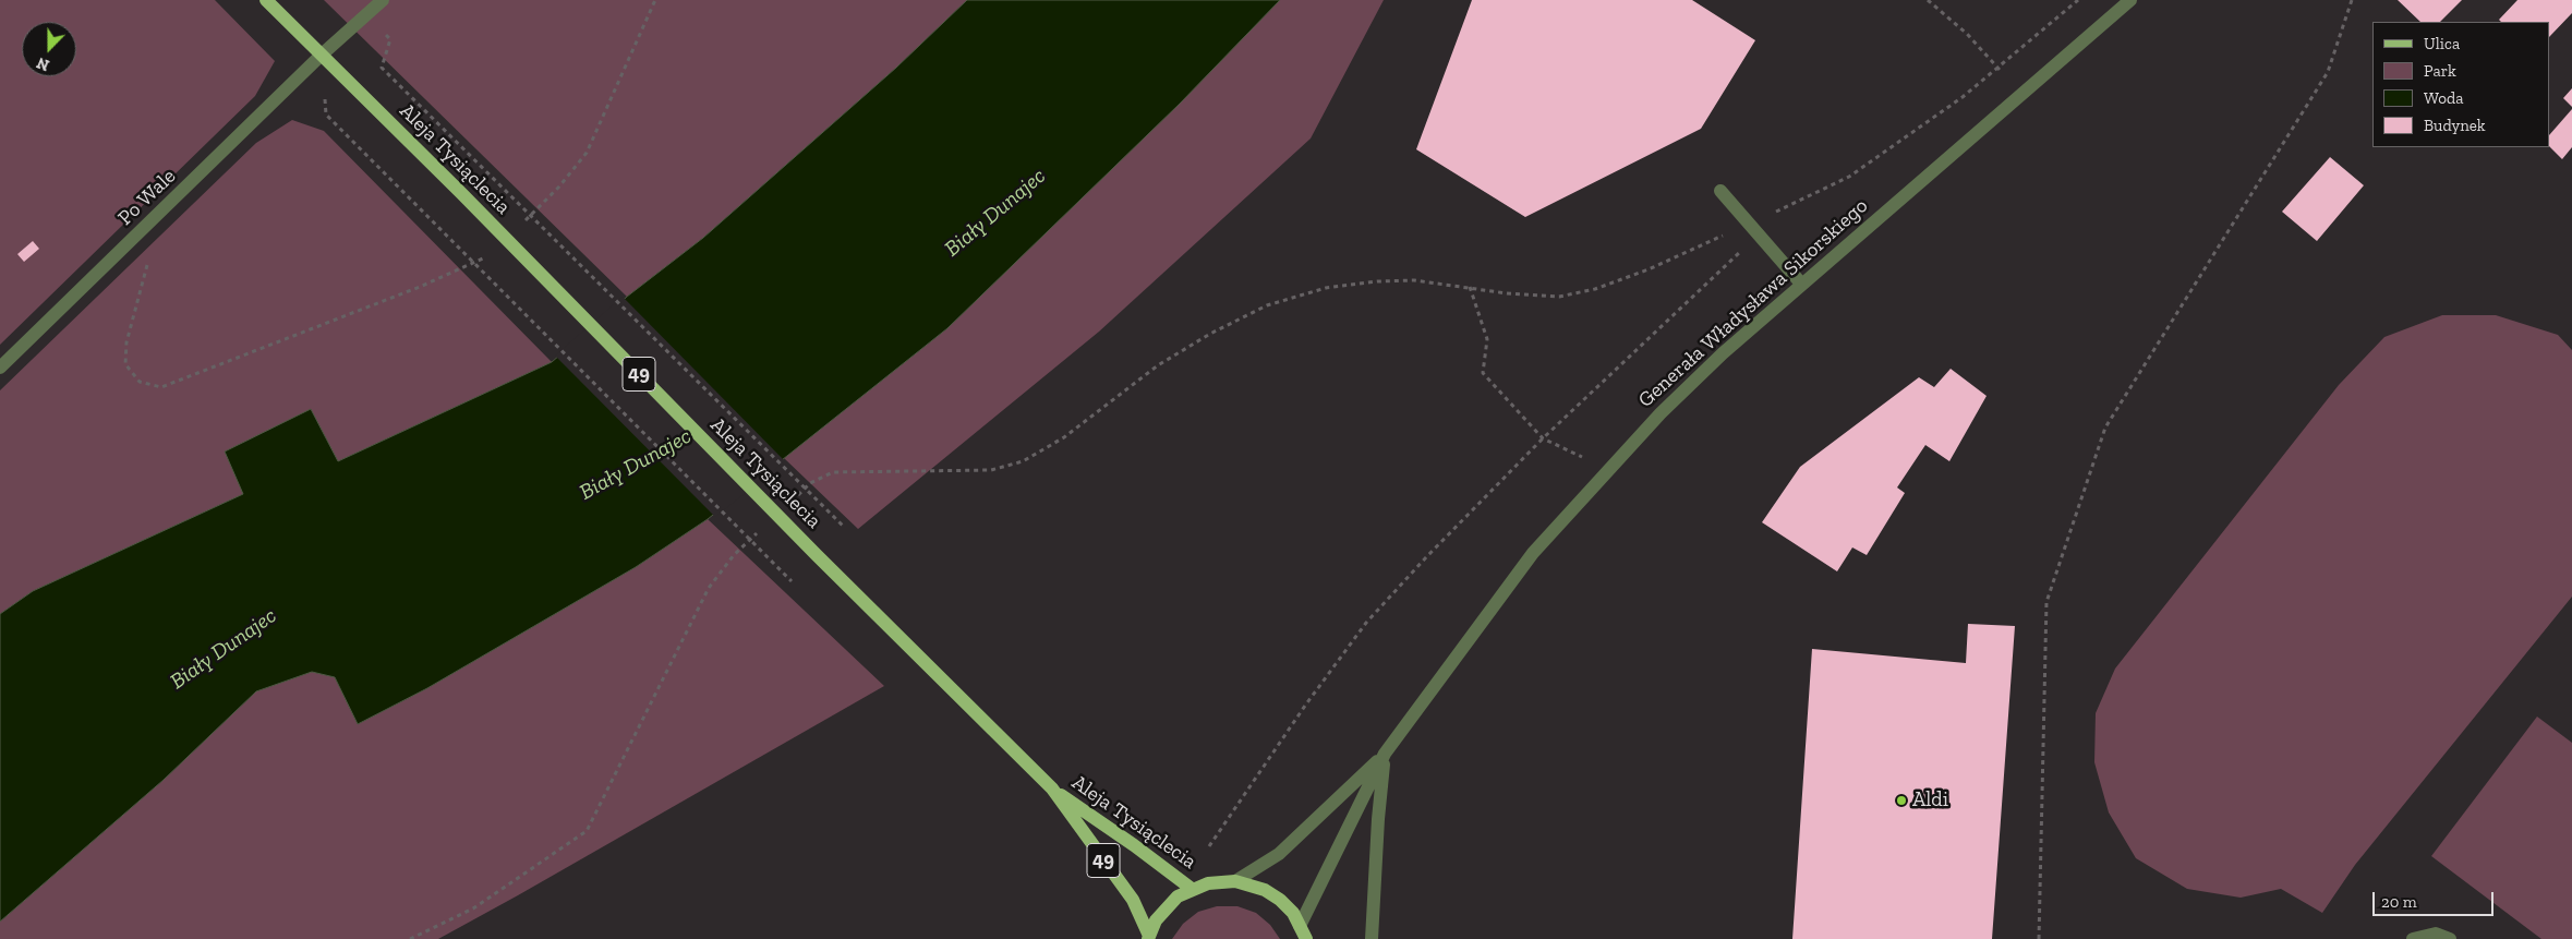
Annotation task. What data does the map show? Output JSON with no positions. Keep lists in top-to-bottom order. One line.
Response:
{"streets":{"main road":["Aleja Tysiąclecia","49"],"street":["Po Wale","Generała Władysława Sikorskiego"]},"crossings":[["Aleja Tysiąclecia","Po Wale"],["Aleja Tysiąclecia","49"],["Generała Władysława Sikorskiego","49"]],"water":["Biały Dunajec"],"places":["Aldi"],"legend":["Ulica","Park","Woda","Budynek"],"scale_bar":"20 m","north":"bottom"}
